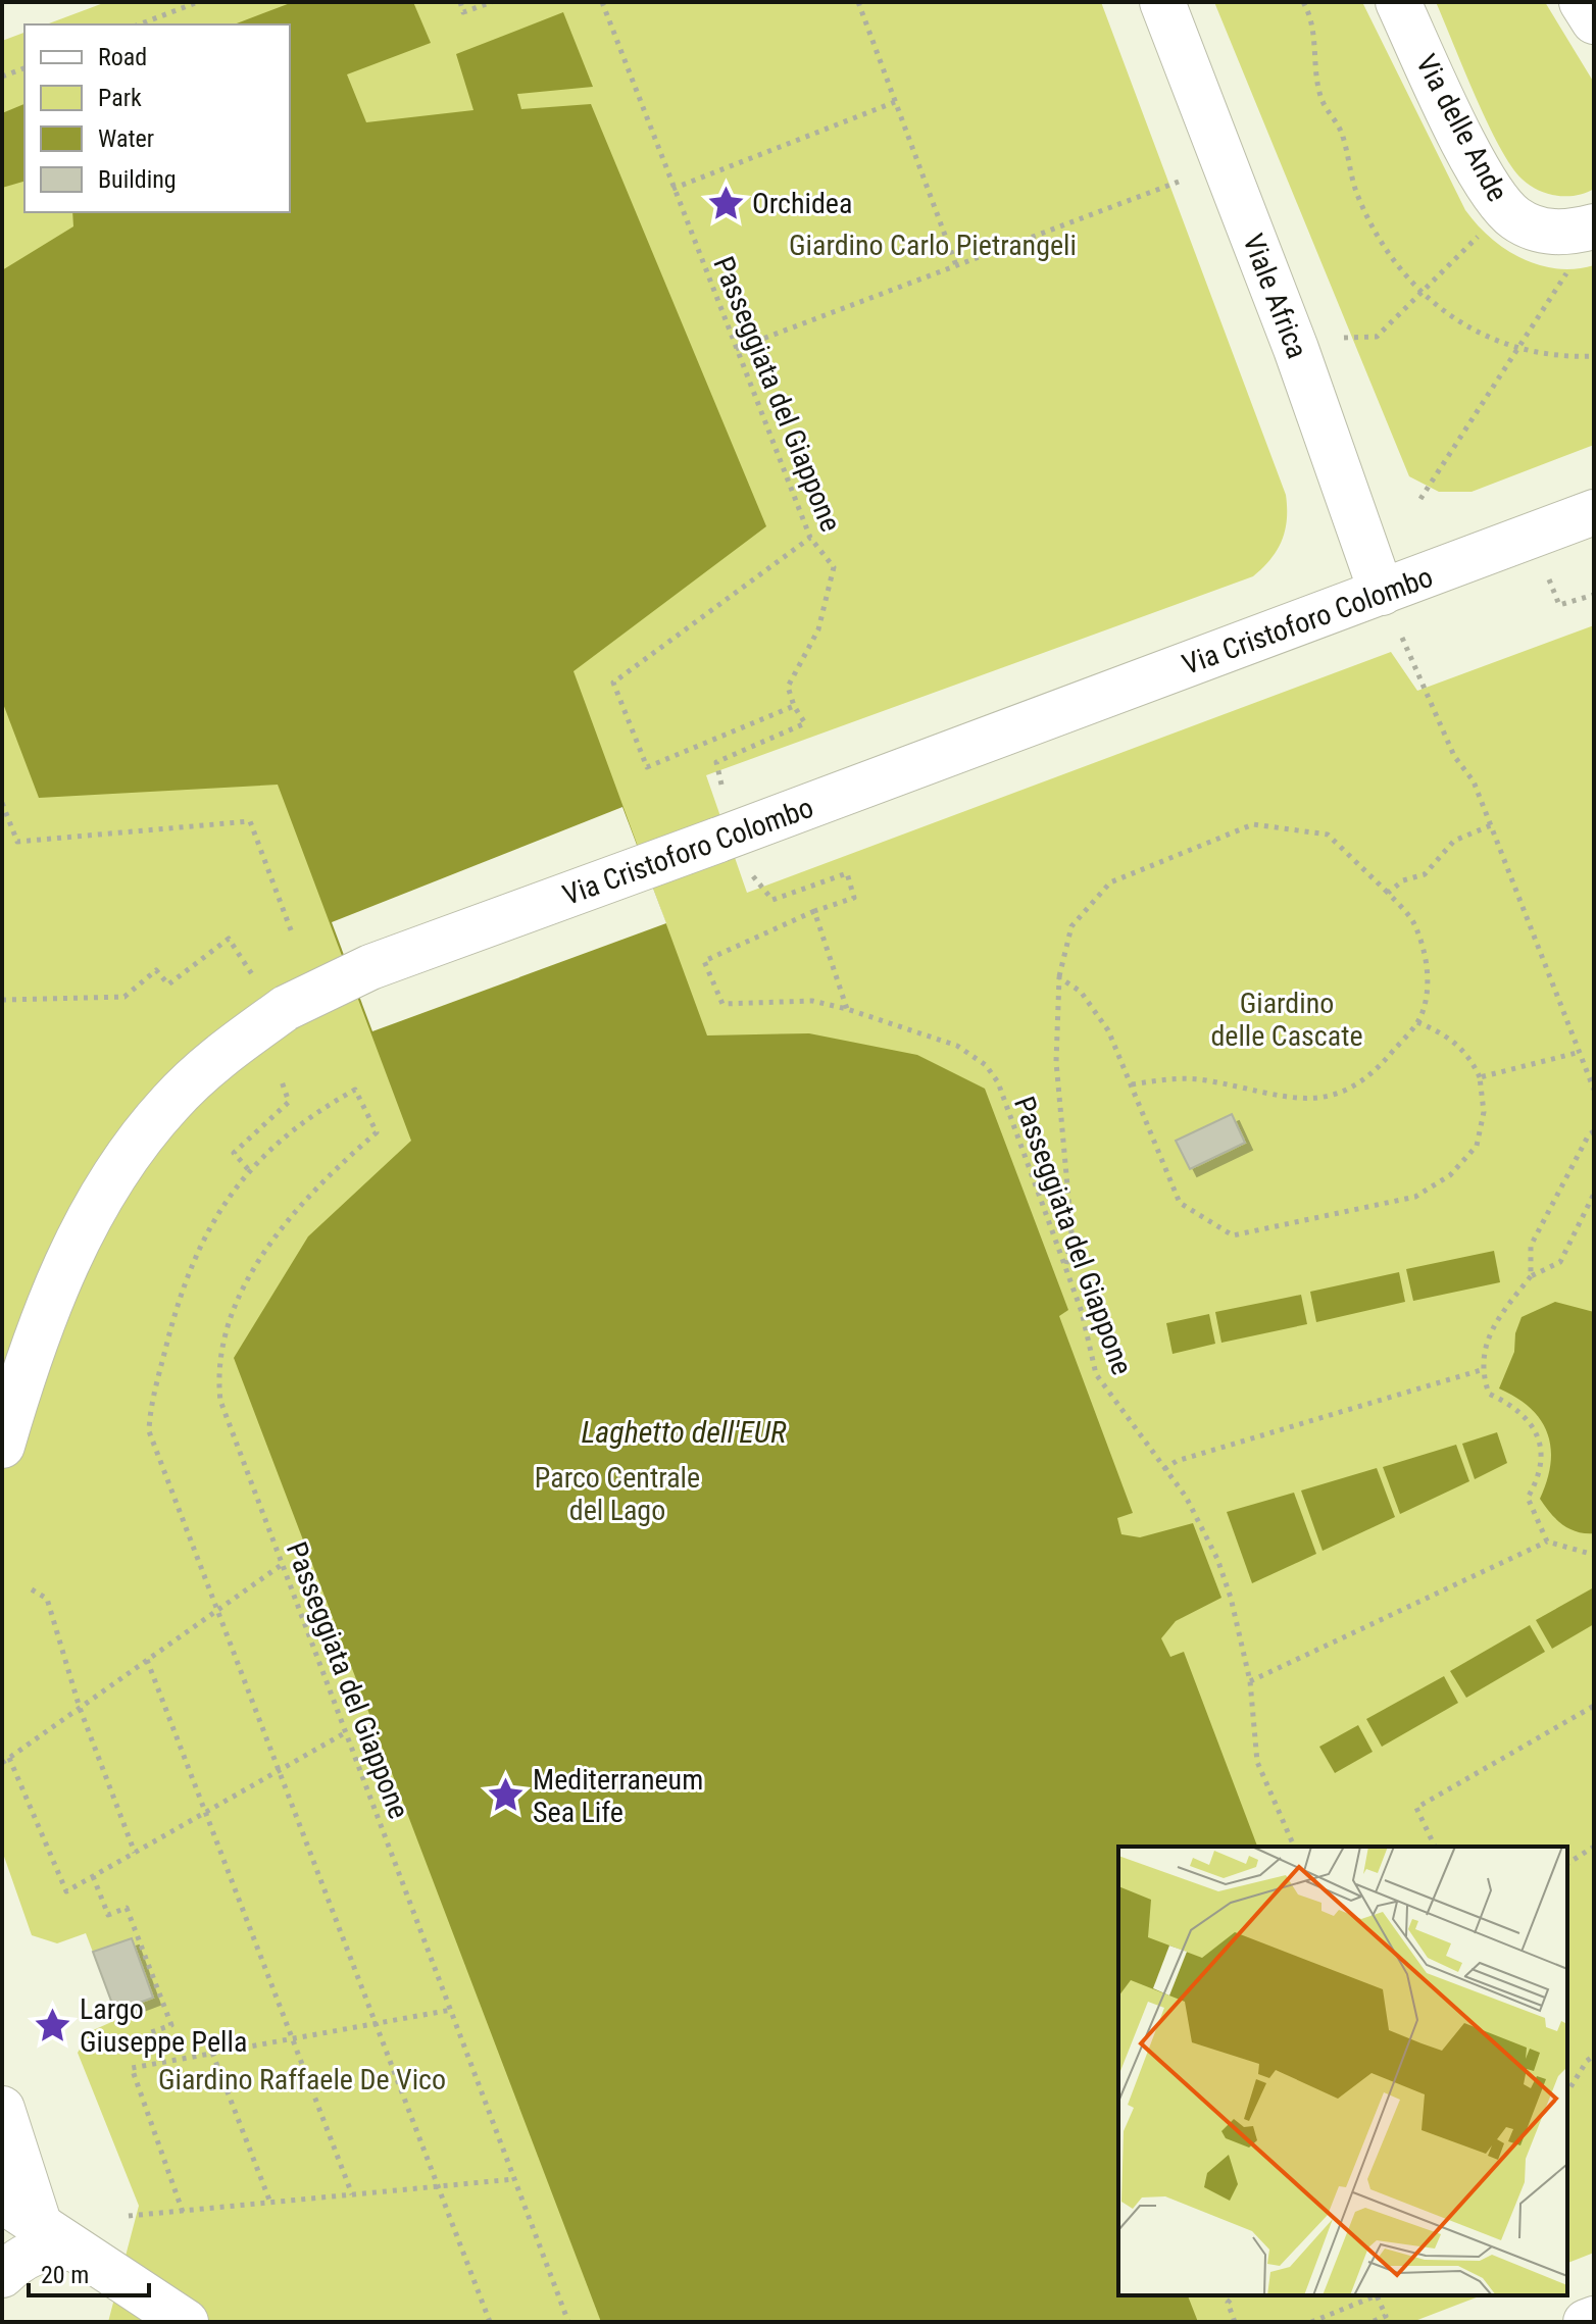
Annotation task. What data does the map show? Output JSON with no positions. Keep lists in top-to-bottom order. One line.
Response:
{"streets":{"main road":["Via delle Ande","Viale Africa","Via Cristoforo Colombo"],"path":["Passeggiata del Giappone"]},"crossings":[["Viale Africa","Via Cristoforo Colombo"]],"water":["Laghetto dell'EUR"],"parks":["Giardino Carlo Pietrangeli","Giardino delle Cascate","Parco Centrale del Lago","Giardino Raffaele De Vico"],"places":{"place":["Orchidea","Mediterraneum Sea Life","Largo Giuseppe Pella"]},"legend":["Road","Park","Water","Building"],"scale_bar":"20 m"}
